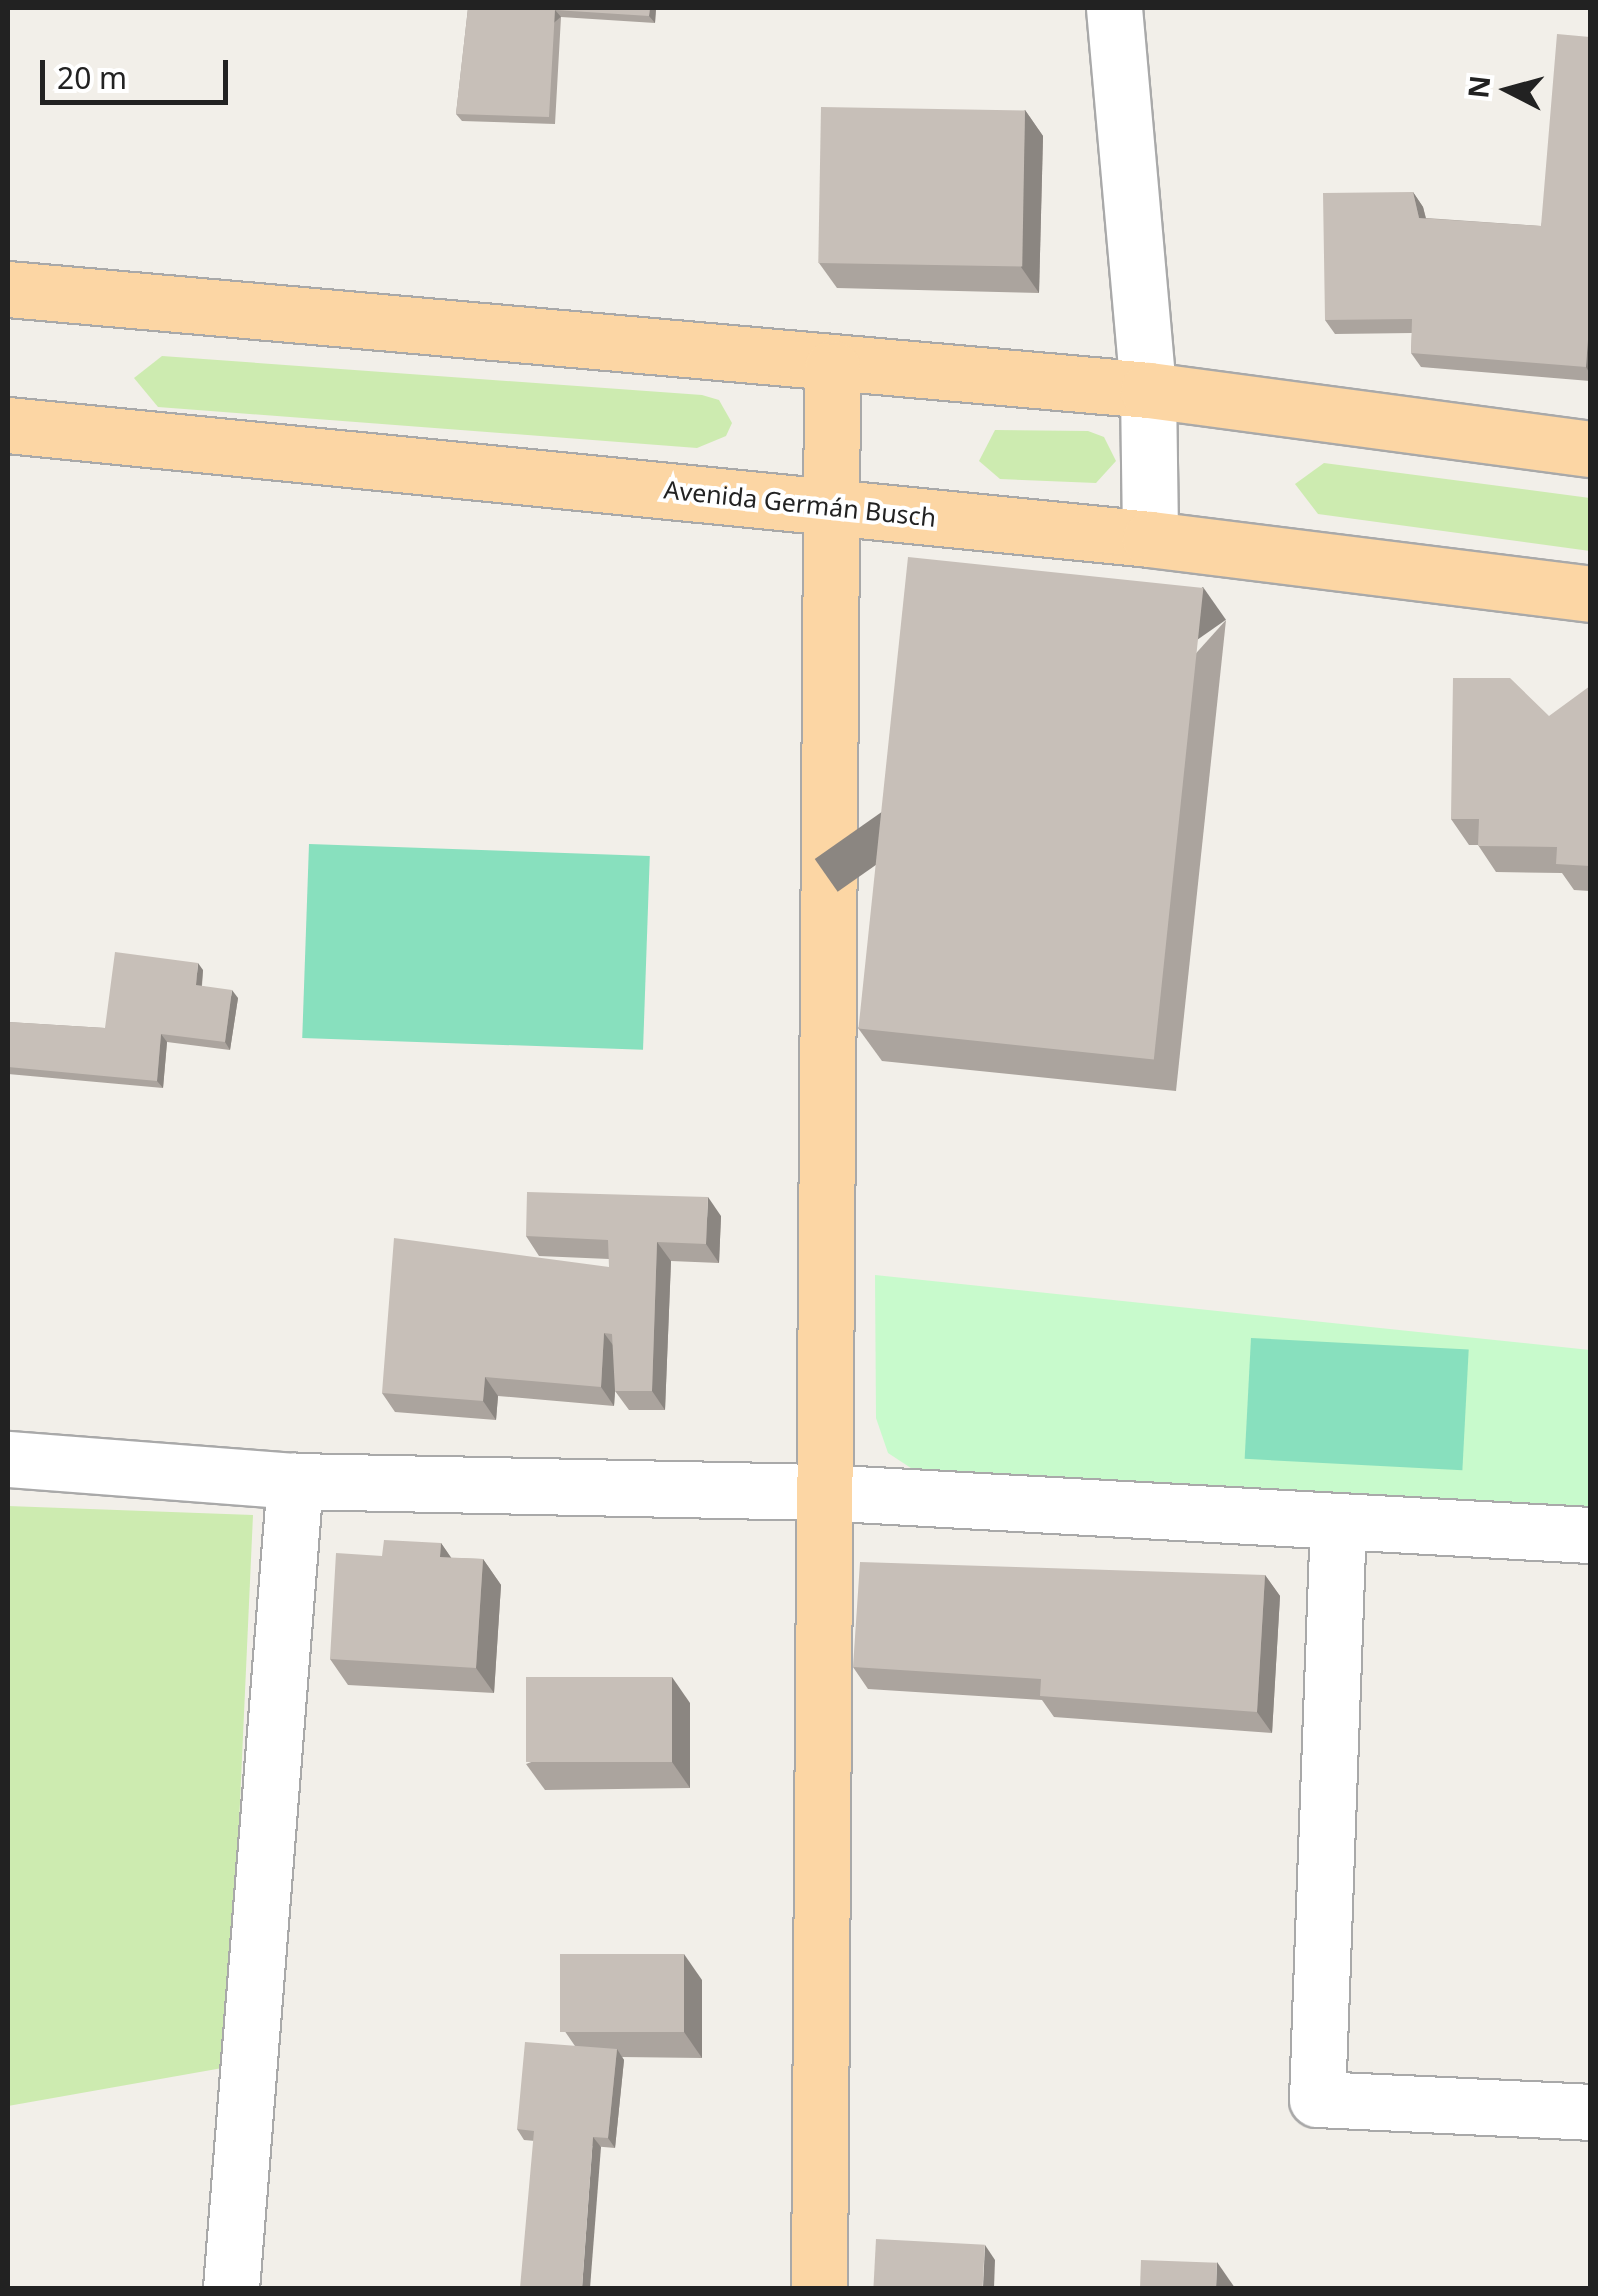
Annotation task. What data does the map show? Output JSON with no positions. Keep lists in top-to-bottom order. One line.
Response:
{"streets":{"main road":["Avenida Germán Busch"]},"scale_bar":"20 m","north":"left"}
